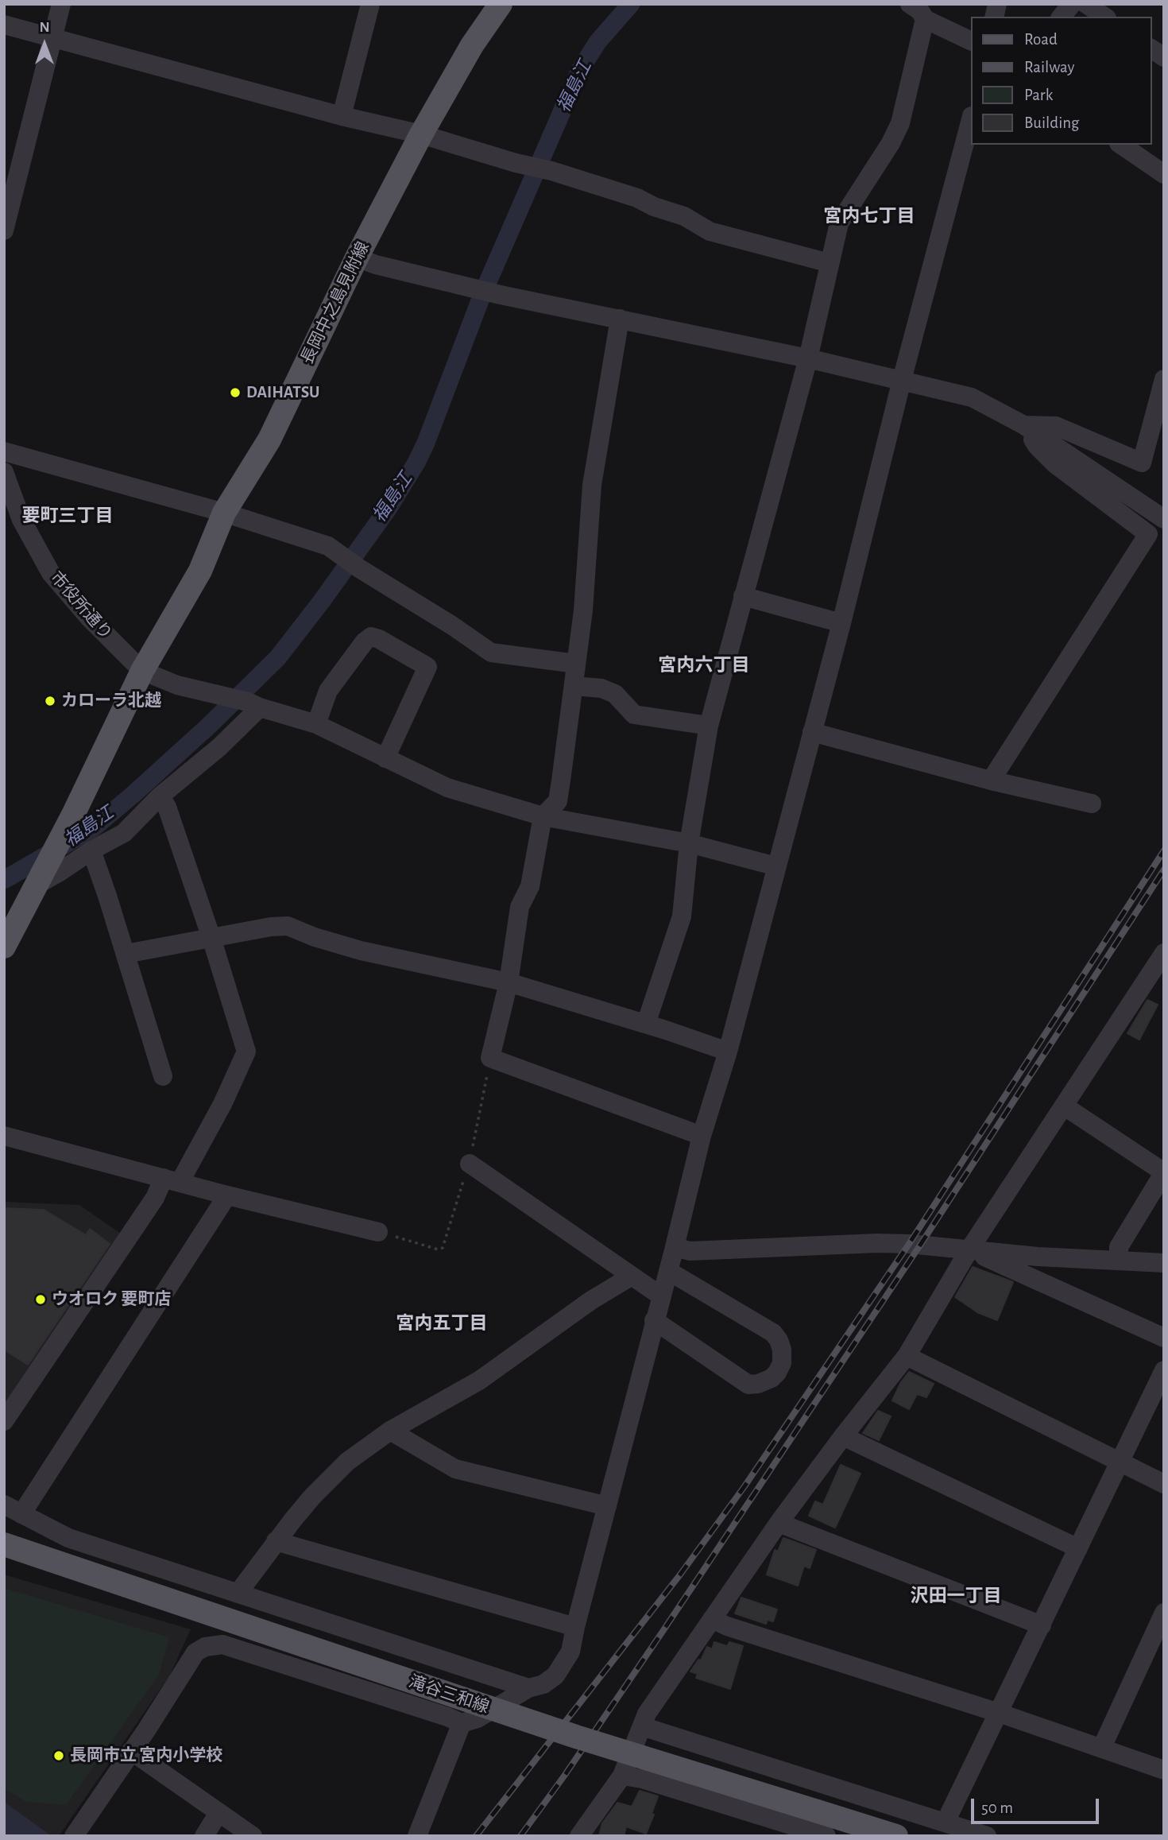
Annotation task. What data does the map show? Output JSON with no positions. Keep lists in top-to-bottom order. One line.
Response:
{"streets":{"main road":["長岡中之島見附線","滝谷三和線"],"street":["市役所通り"]},"crossings":[["長岡中之島見附線","市役所通り"]],"districts":["宮内七丁目","要町三丁目","宮内六丁目","宮内五丁目","沢田一丁目"],"water":["福島江"],"places":["DAIHATSU","カローラ北越","ウオロク 要町店","長岡市立 宮内小学校"],"legend":["Road","Railway","Park","Building"],"scale_bar":"50 m","north":"top"}
